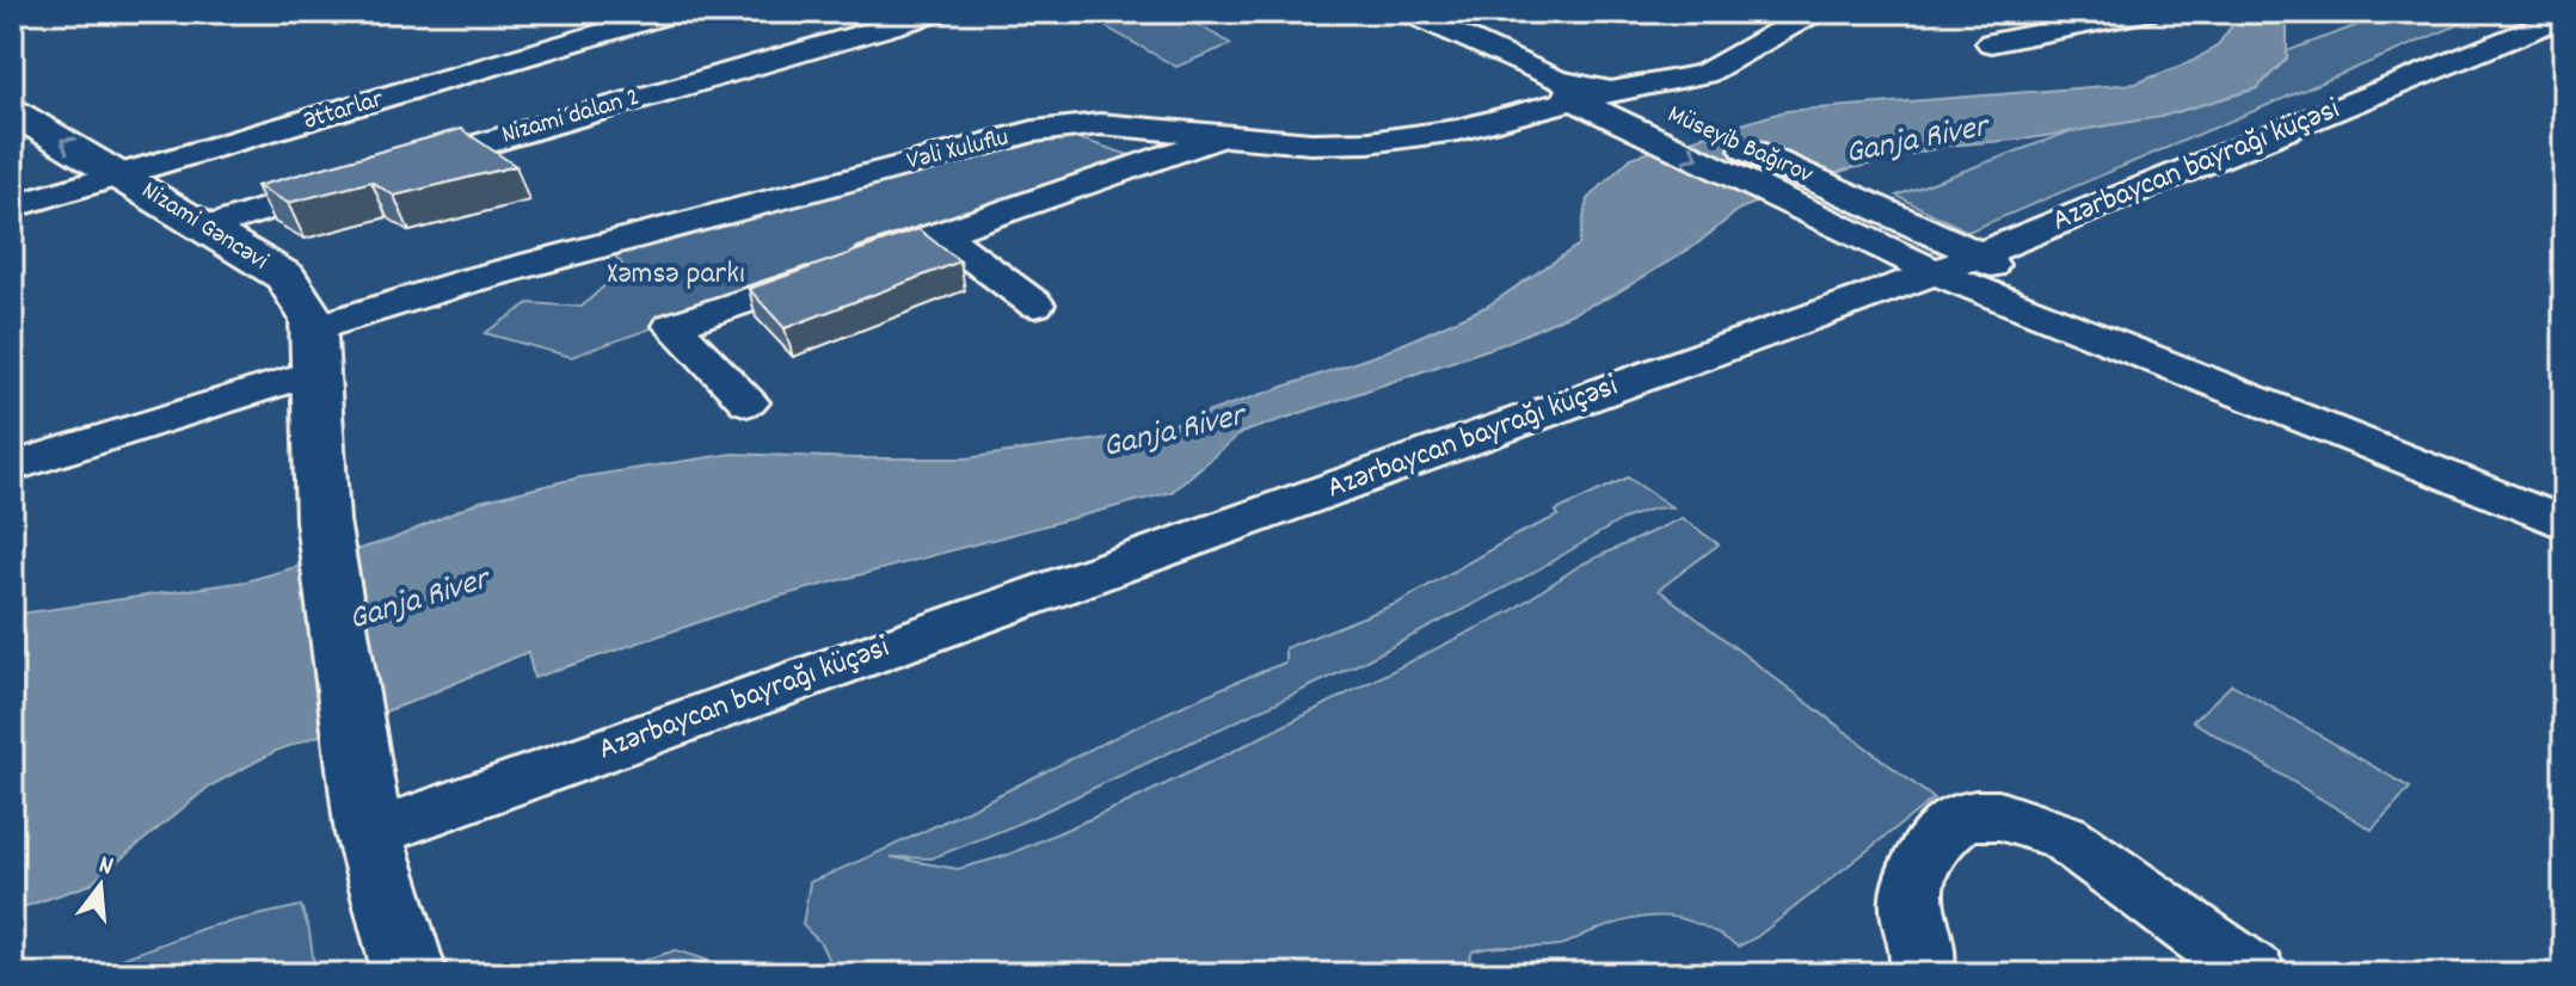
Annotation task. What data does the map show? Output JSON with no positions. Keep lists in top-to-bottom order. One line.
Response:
{"streets":{"main road":["Nizami Gəncəvi"],"street":["Əttarlar","Nizami dalan 2","Müseyib Bağırov","Vəli Xuluflu","Azərbaycan bayrağı küçəsi"]},"crossings":[["Əttarlar","Nizami Gəncəvi"],["Müseyib Bağırov","Vəli Xuluflu"],["Müseyib Bağırov","Azərbaycan bayrağı küçəsi"],["Vəli Xuluflu","Nizami Gəncəvi"],["Azərbaycan bayrağı küçəsi","Nizami Gəncəvi"]],"water":["Ganja River"],"parks":["Xəmsə parkı"],"north":"top"}
